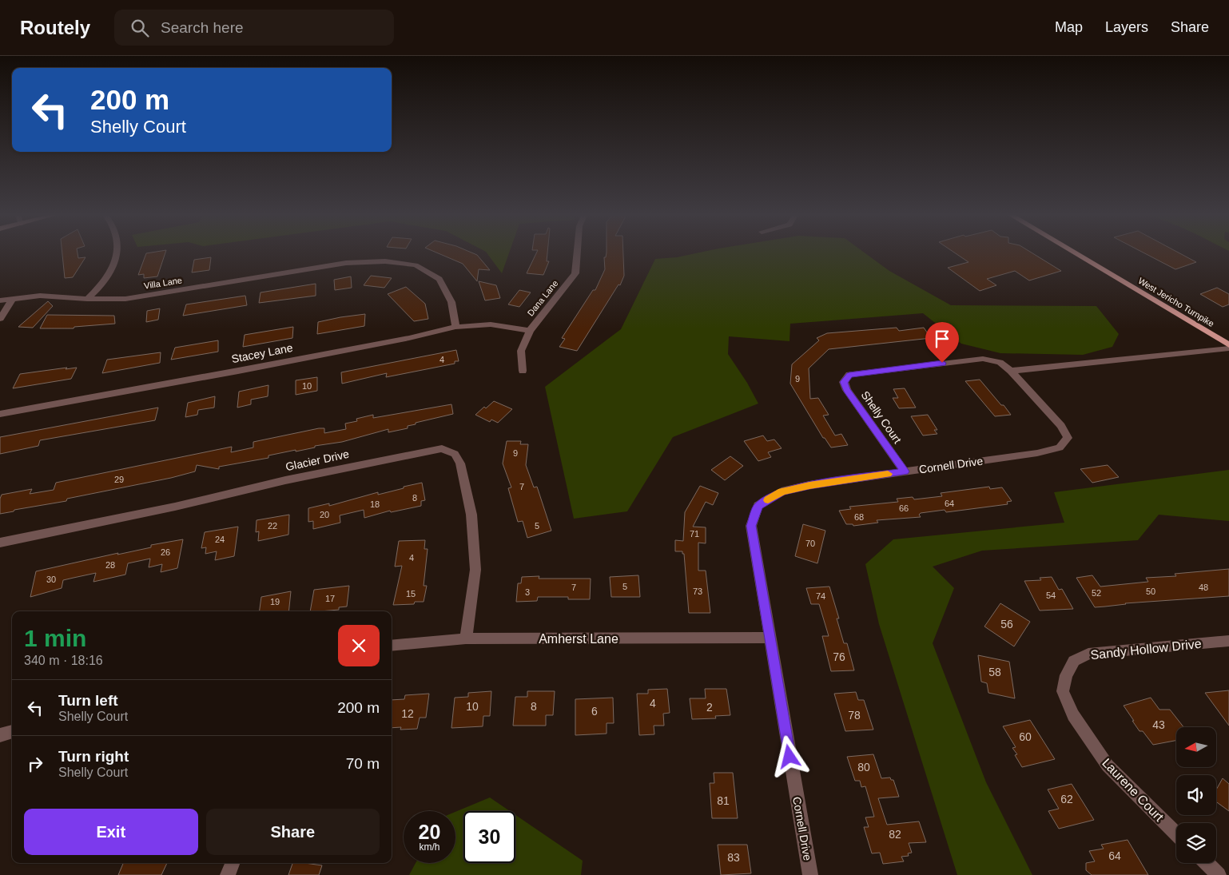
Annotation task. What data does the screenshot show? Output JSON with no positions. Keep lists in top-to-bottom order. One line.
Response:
{"streets":{"main road":["West Jericho Turnpike"],"street":["Villa Lane","Dana Lane","Stacey Lane","Shelly Court","Glacier Drive","Cornell Drive","Amherst Lane","Sandy Hollow Drive","Laurene Court"]},"crossings":[["Villa Lane","Stacey Lane"],["Dana Lane","Stacey Lane"],["Shelly Court","Cornell Drive"],["Glacier Drive","Amherst Lane"],["Cornell Drive","Amherst Lane"],["Sandy Hollow Drive","Laurene Court"]],"house_numbers":["4","9","10","9","29","7","8","64","18","66","20","68","22","5","71","24","70","26","4","28","30","5","7","48","73","50","3","52","15","54","74","17","19","56","76","58","4","10","8","2","6","12","78","43","60","80","62","81","82","64","83"],"north":"left","page":{"header":"Routely","search":"Search here","nav":["Map","Layers","Share"],"turn":["200 m","Shelly Court"],"heading":["1 min","340 m · 18:16"],"list":[{"name":"Turn left","note":"Shelly Court","value":"200 m"},{"name":"Turn right","note":"Shelly Court","value":"70 m"}],"buttons":["Exit","Share"],"speed":"20 km/h","limit":"30"}}
